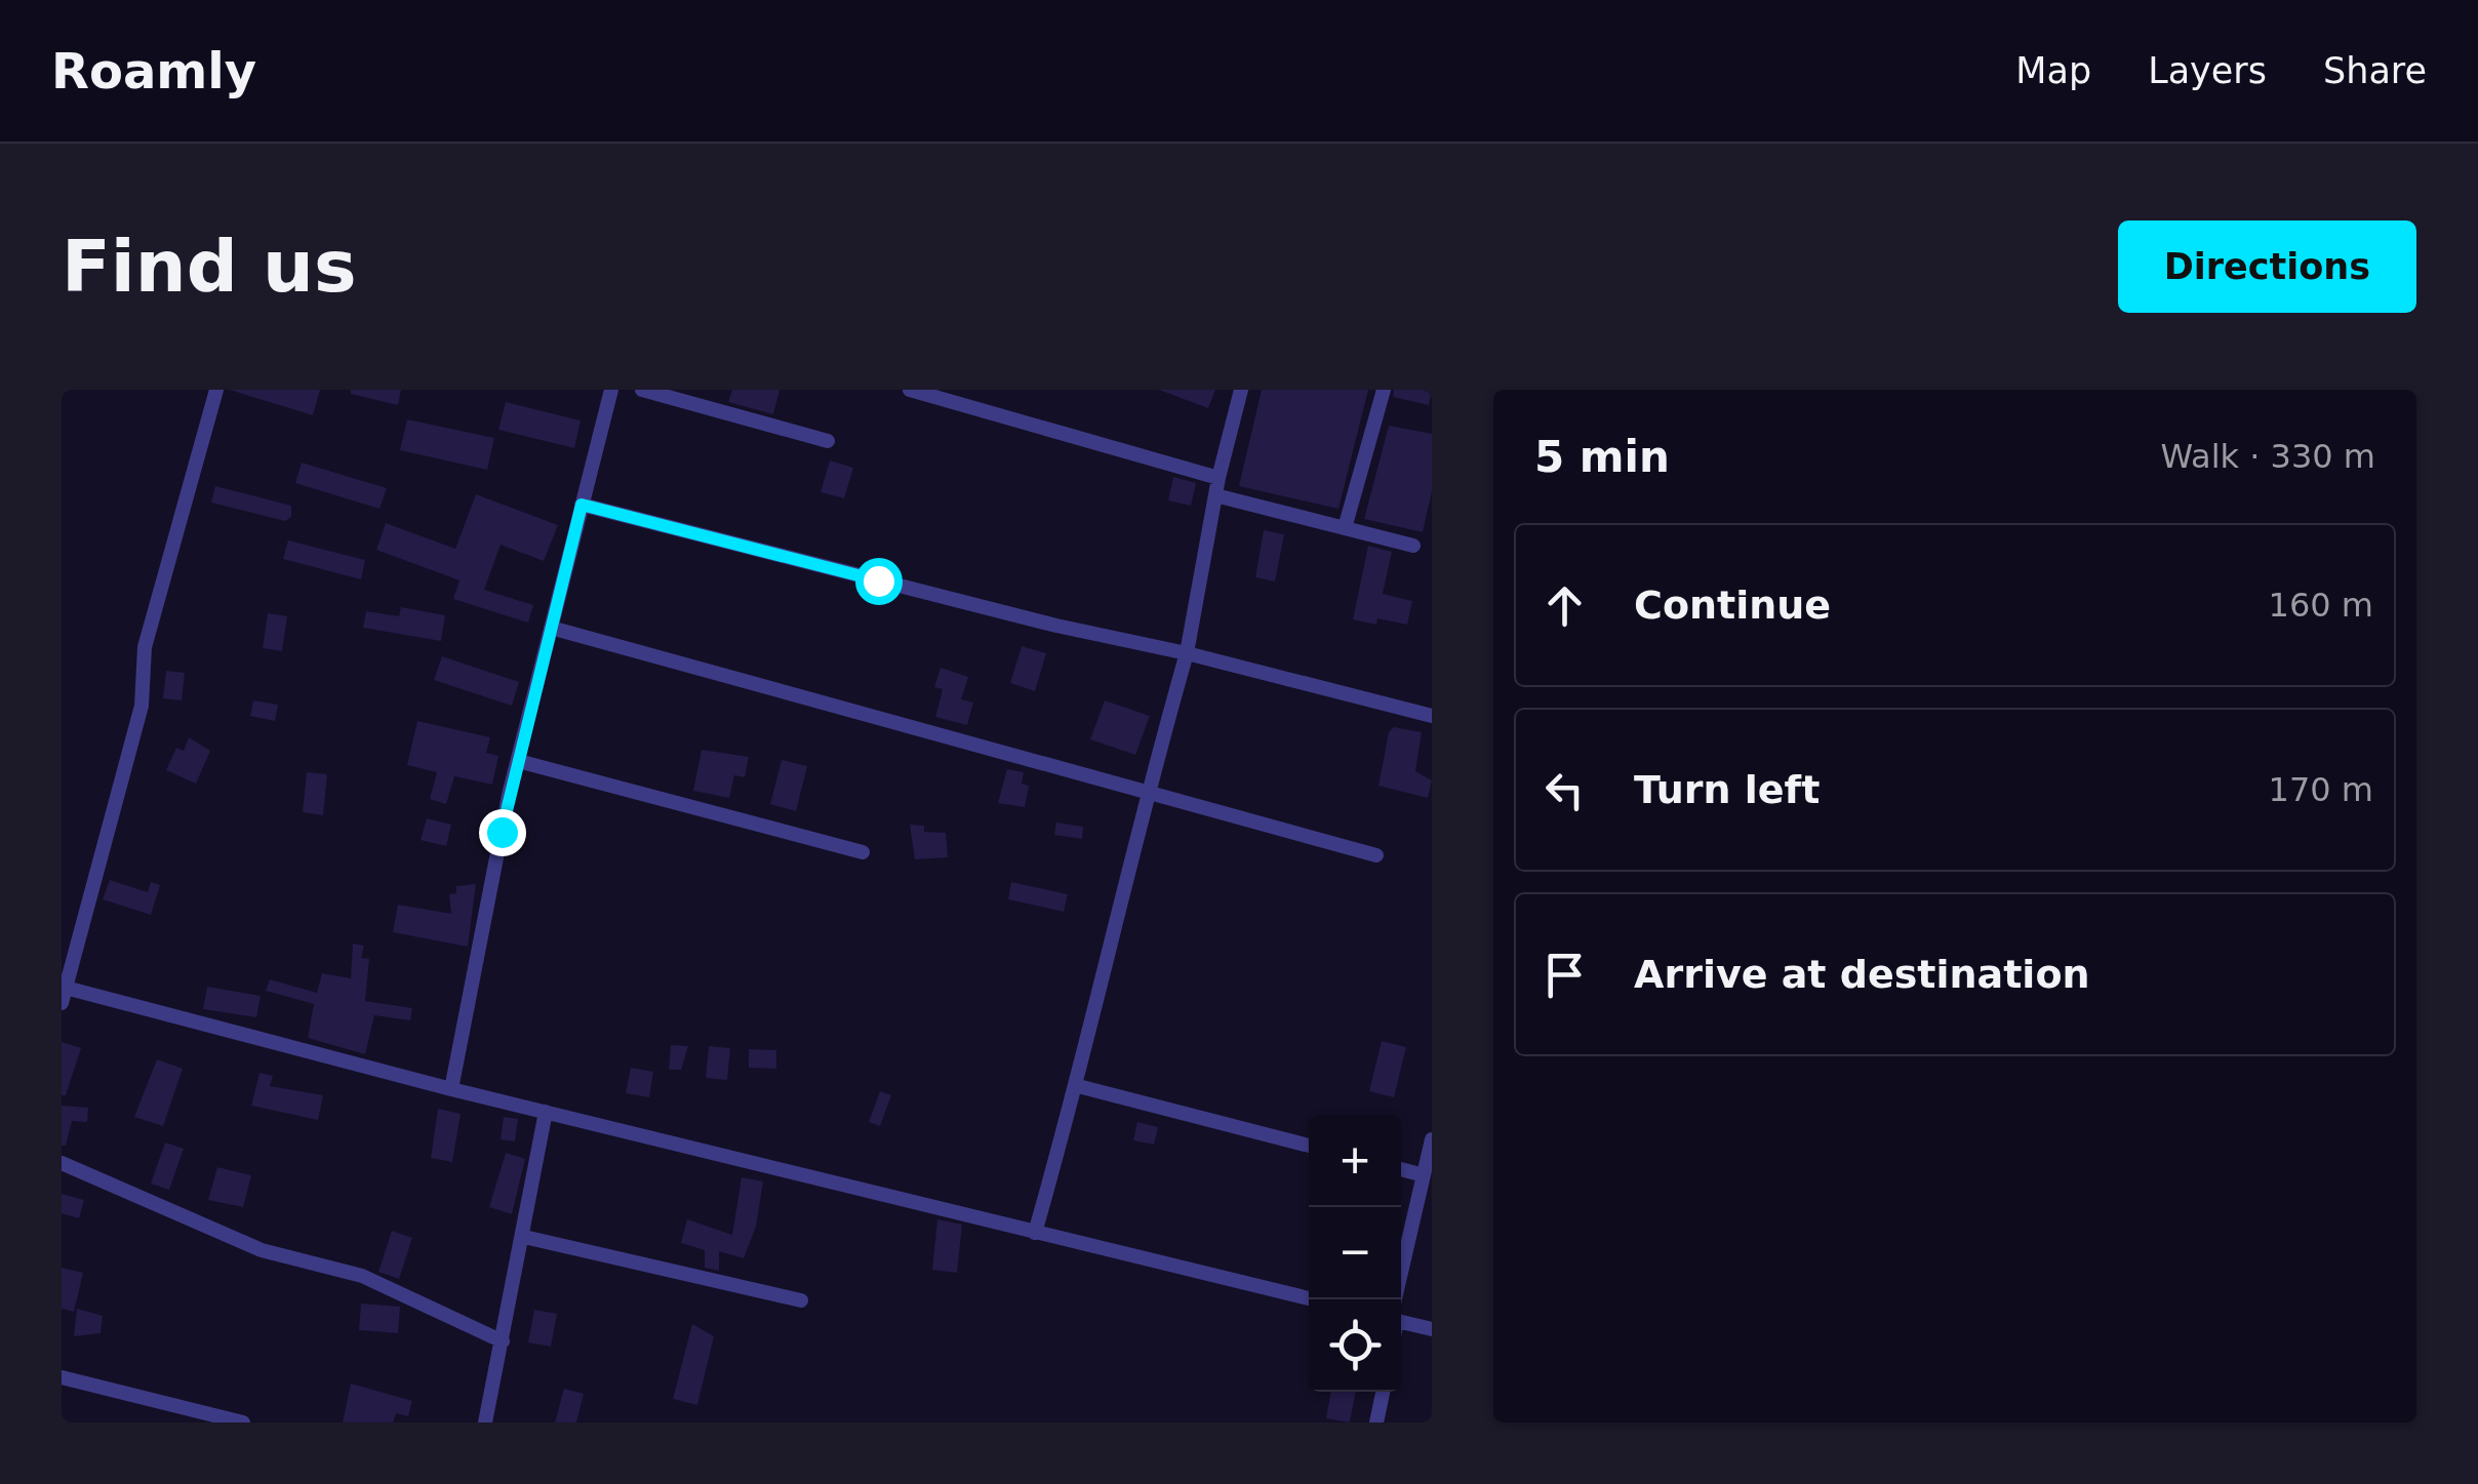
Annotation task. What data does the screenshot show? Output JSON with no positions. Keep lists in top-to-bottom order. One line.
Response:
{"page":{"header":"Roamly","nav":["Map","Layers","Share"],"buttons":"Directions","title":"Find us","heading":["5 min","Walk · 330 m"],"list":[["Continue","160 m"],["Turn left","170 m"],"Arrive at destination"],"map_buttons":["+","−"]}}
